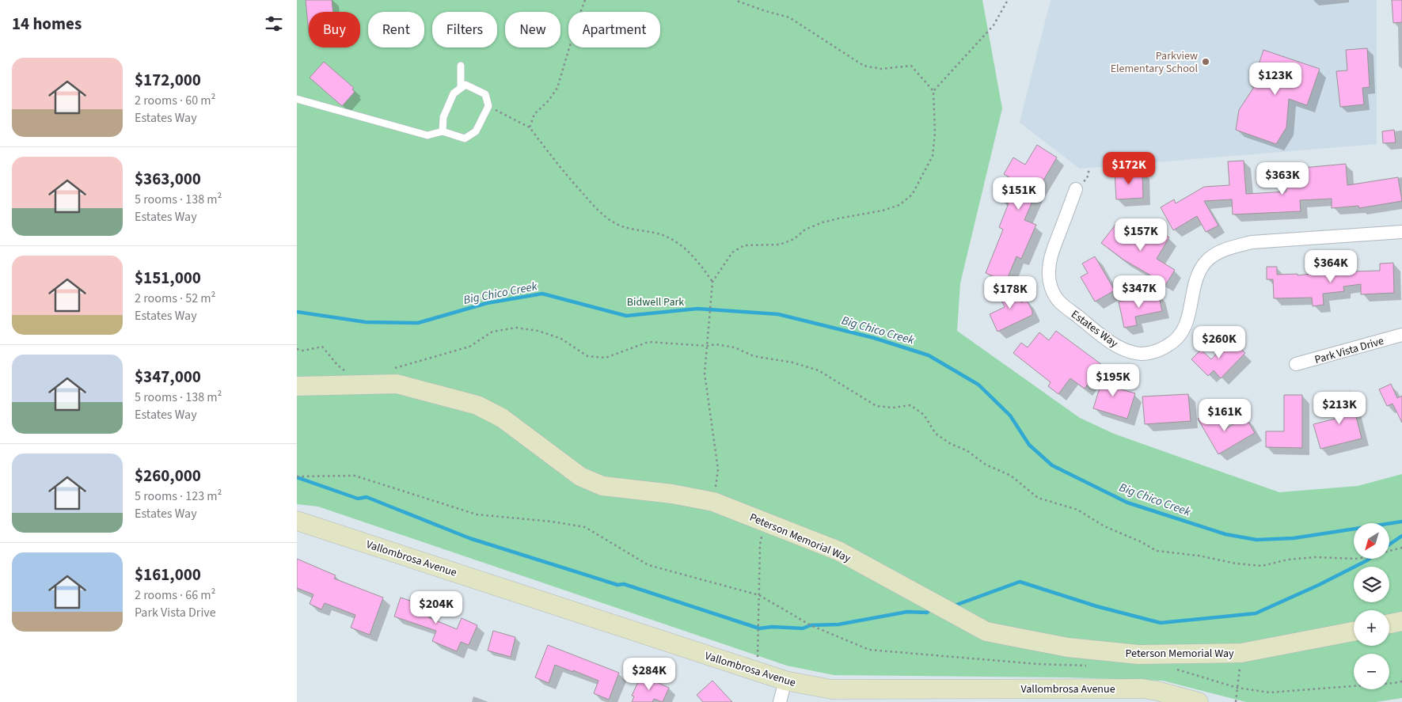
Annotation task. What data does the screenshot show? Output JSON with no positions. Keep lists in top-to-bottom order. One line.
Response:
{"streets":{"street":["Estates Way","Park Vista Drive","Peterson Memorial Way","Vallombrosa Avenue"]},"water":["Big Chico Creek"],"parks":["Bidwell Park"],"places":["Parkview Elementary School"],"north":"bottom left","page":{"heading":"14 homes","chip":["Buy","Rent","Filters","New","Apartment"],"list":[{"name":"$172,000","note":"2 rooms · 60 m² · Estates Way"},{"name":"$363,000","note":"5 rooms · 138 m² · Estates Way"},{"name":"$151,000","note":"2 rooms · 52 m² · Estates Way"},{"name":"$347,000","note":"5 rooms · 138 m² · Estates Way"},{"name":"$260,000","note":"5 rooms · 123 m² · Estates Way"},{"name":"$161,000","note":"2 rooms · 66 m² · Park Vista Drive"}],"price":["$123K","$172K","$363K","$151K","$157K","$364K","$347K","$178K","$260K","$195K","$213K","$161K","$204K","$284K"],"map_buttons":["+","−"]}}
